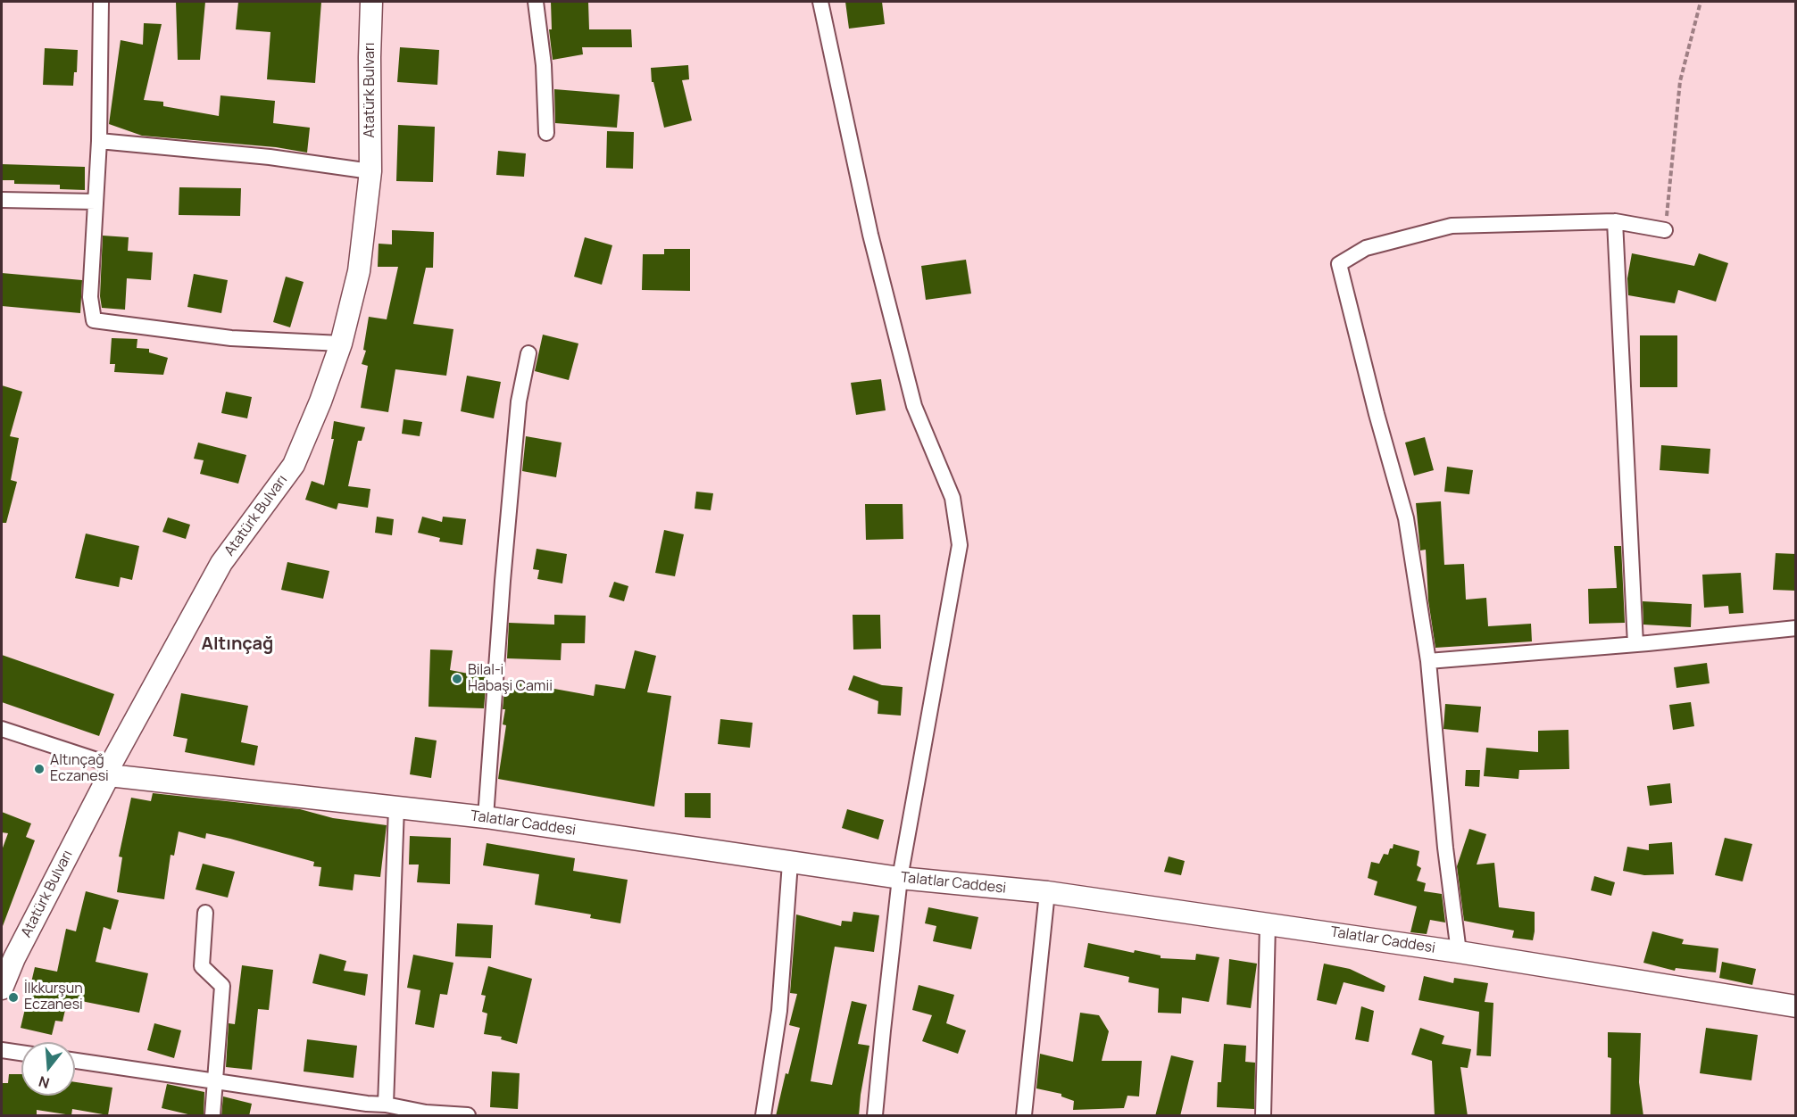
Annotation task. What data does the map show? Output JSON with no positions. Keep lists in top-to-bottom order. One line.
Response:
{"streets":{"street":["Atatürk Bulvarı","Talatlar Caddesi"]},"crossings":[["Atatürk Bulvarı","Talatlar Caddesi"]],"districts":["Altınçağ"],"places":["Bilal-i Habaşi Camii","Altınçağ Eczanesi","İlkkurşun Eczanesi"],"north":"bottom"}
